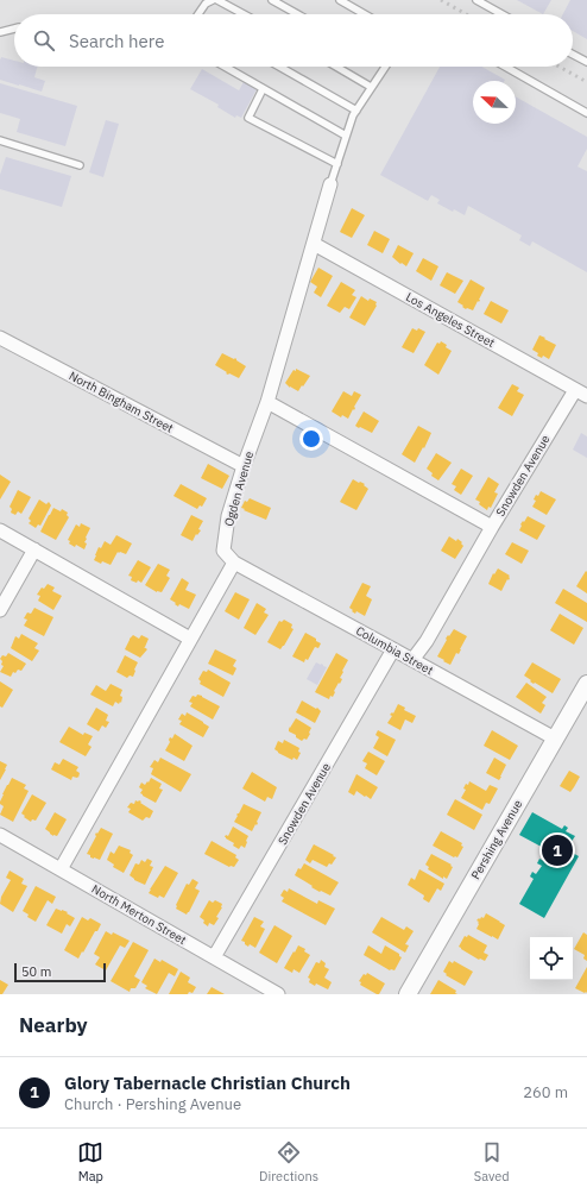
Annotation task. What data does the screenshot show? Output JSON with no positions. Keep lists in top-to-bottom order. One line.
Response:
{"streets":{"street":["Los Angeles Street","North Bingham Street","Snowden Avenue","Ogden Avenue","Columbia Street","Pershing Avenue","North Merton Street"]},"crossings":[["Los Angeles Street","Snowden Avenue"],["Los Angeles Street","Ogden Avenue"],["North Bingham Street","Ogden Avenue"],["Snowden Avenue","Columbia Street"],["Snowden Avenue","North Merton Street"],["Ogden Avenue","Columbia Street"],["Columbia Street","Pershing Avenue"]],"scale_bar":"50 m","north":"top left","page":{"search":"Search here","pins":"1","scale":"50 m","heading":"Nearby","list":[{"mark":"1","name":"Glory Tabernacle Christian Church","note":"Church · Pershing Avenue","value":"260 m"}],"nav":["Map","Directions","Saved"]}}
